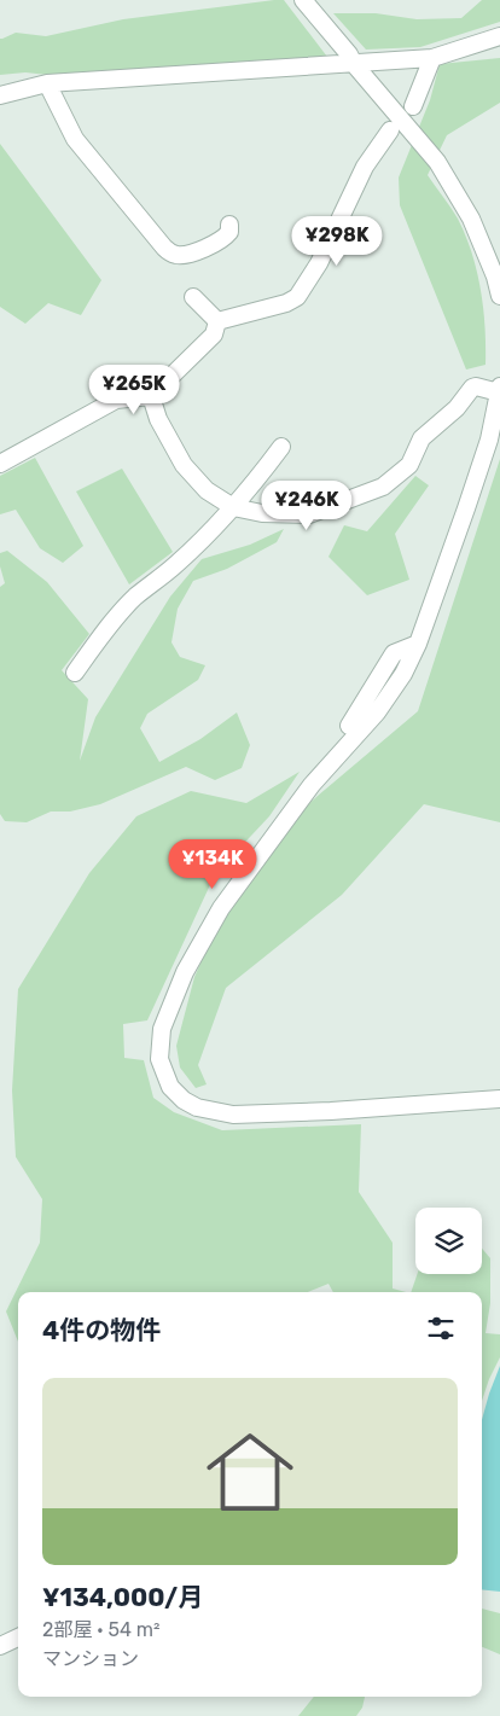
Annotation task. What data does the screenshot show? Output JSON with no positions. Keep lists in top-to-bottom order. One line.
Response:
{"page":{"price":["¥298K","¥265K","¥246K","¥134K"],"heading":"4件の物件","list":[{"name":"¥134,000/月","note":"2部屋 · 54 m² · マンション"}]}}
